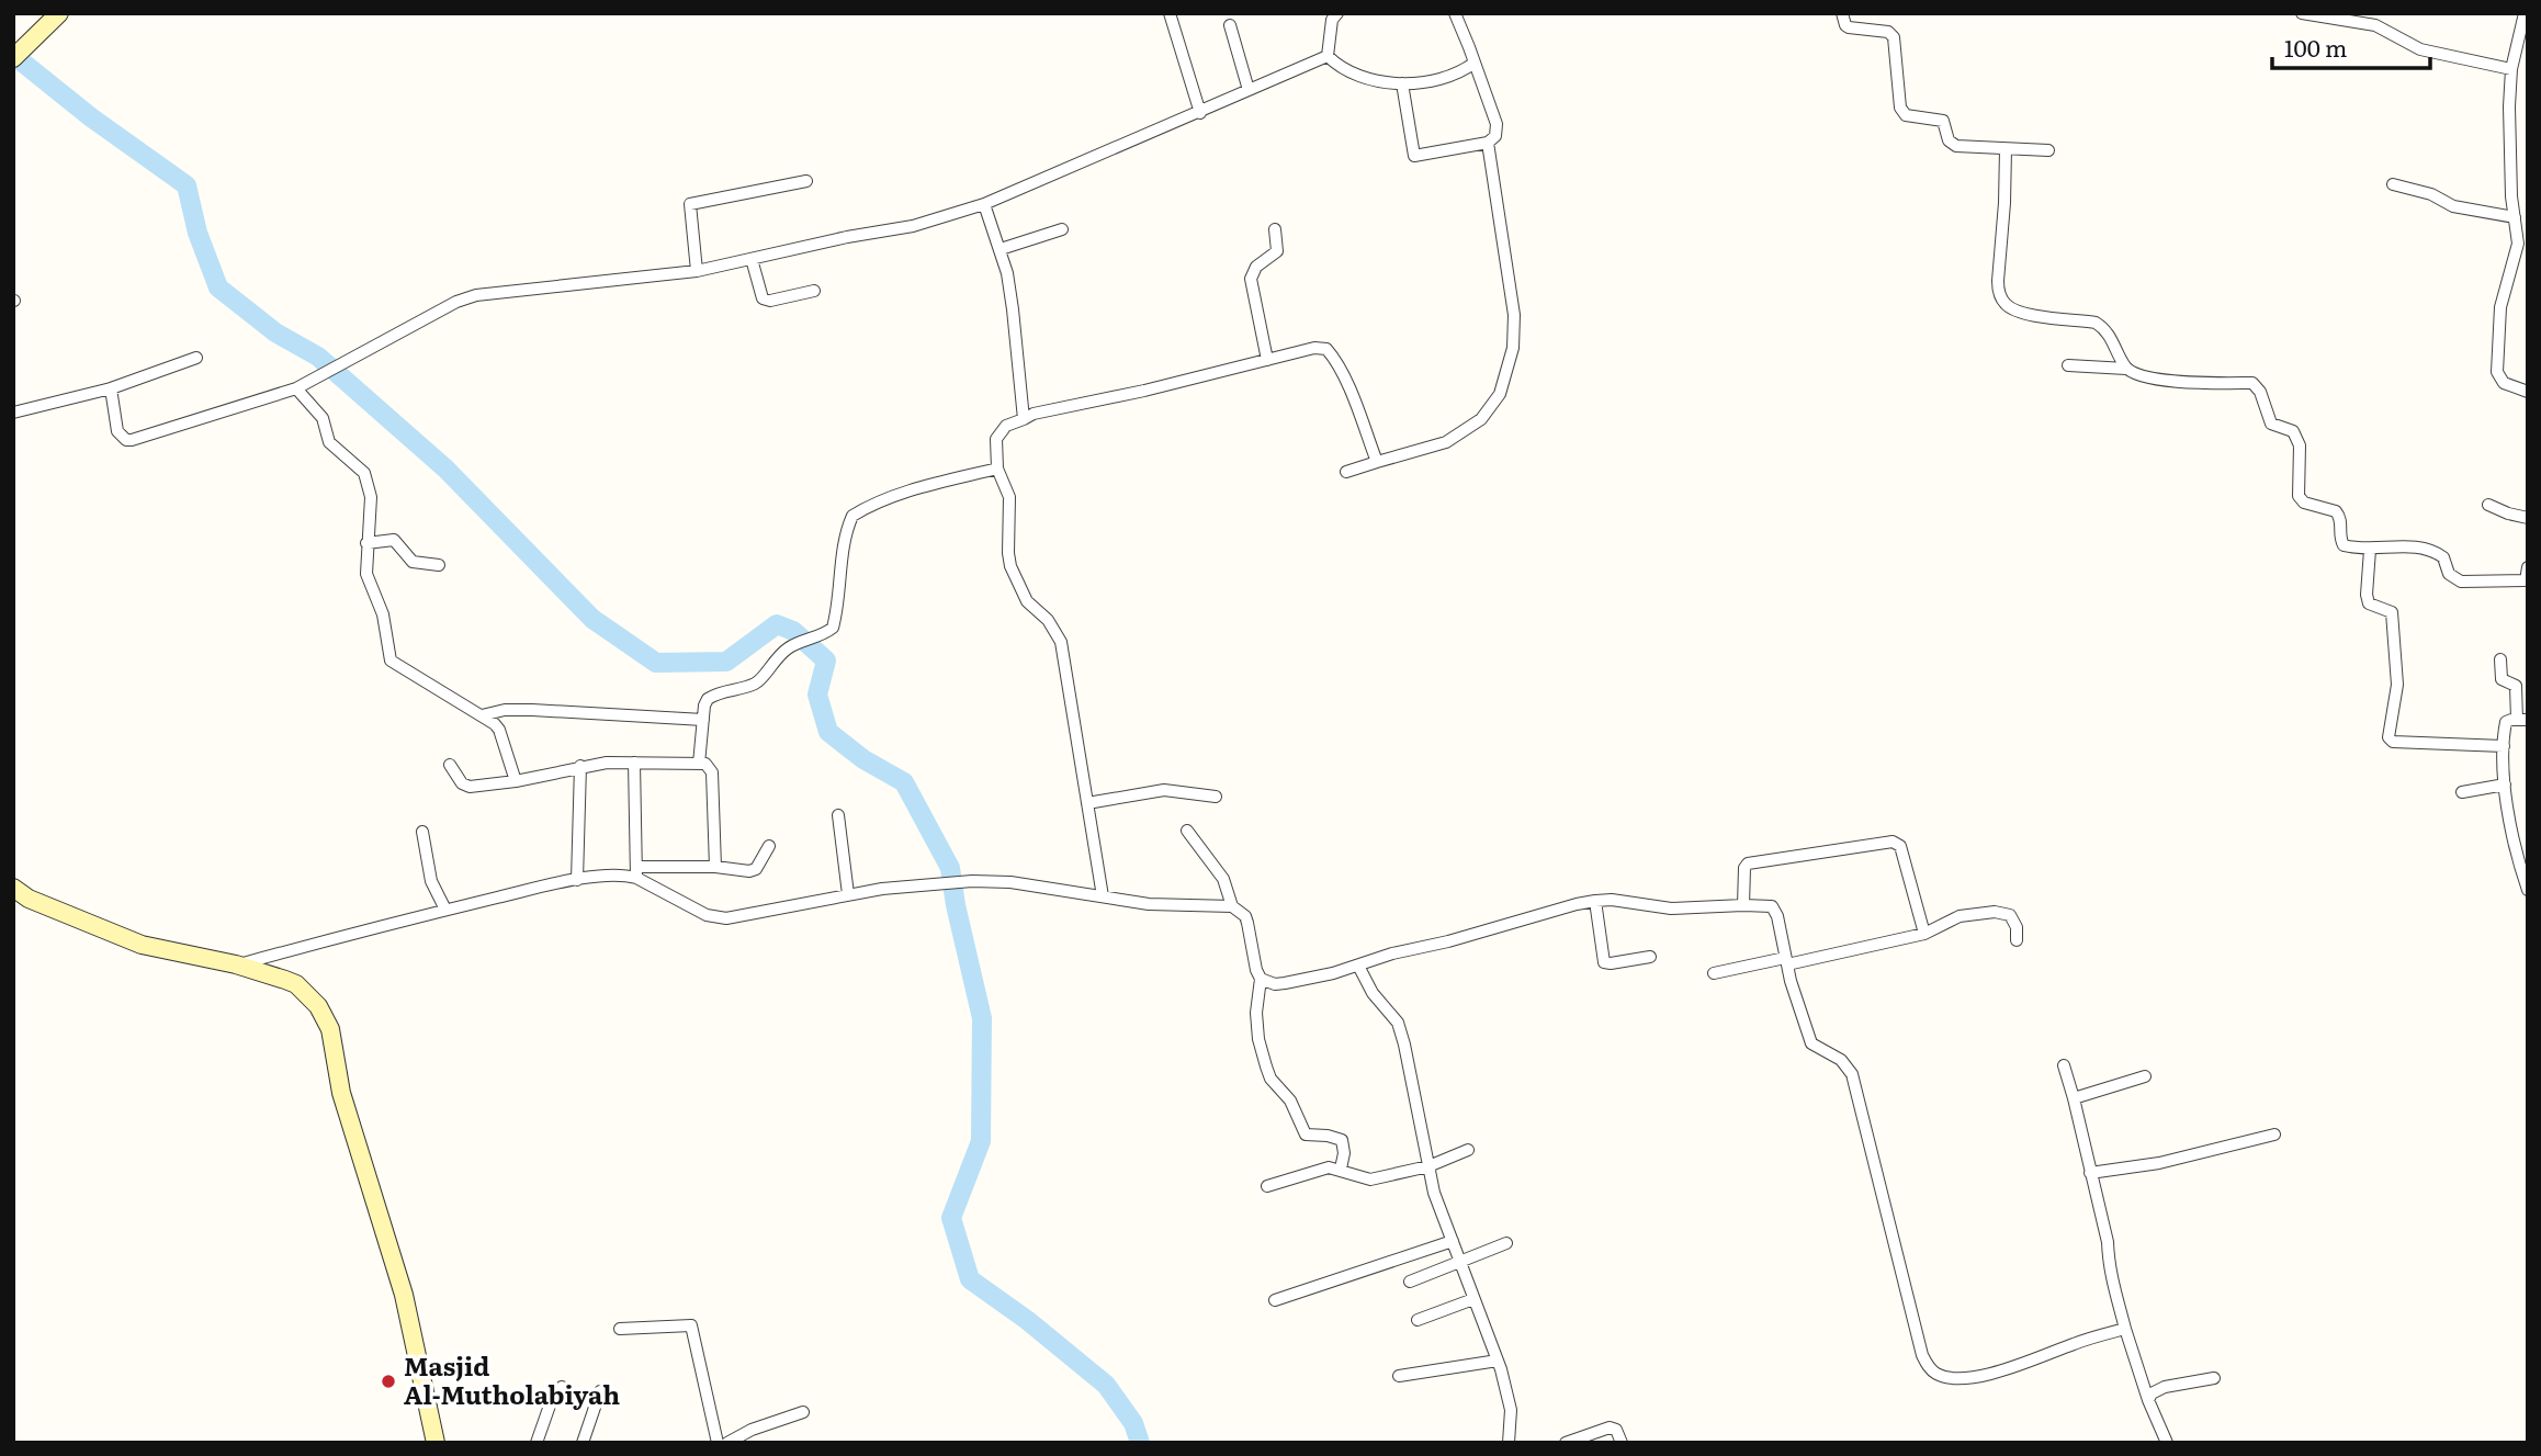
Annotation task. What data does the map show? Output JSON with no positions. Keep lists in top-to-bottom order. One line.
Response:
{"places":["Masjid Al-Mutholabiyah"],"scale_bar":"100 m"}
